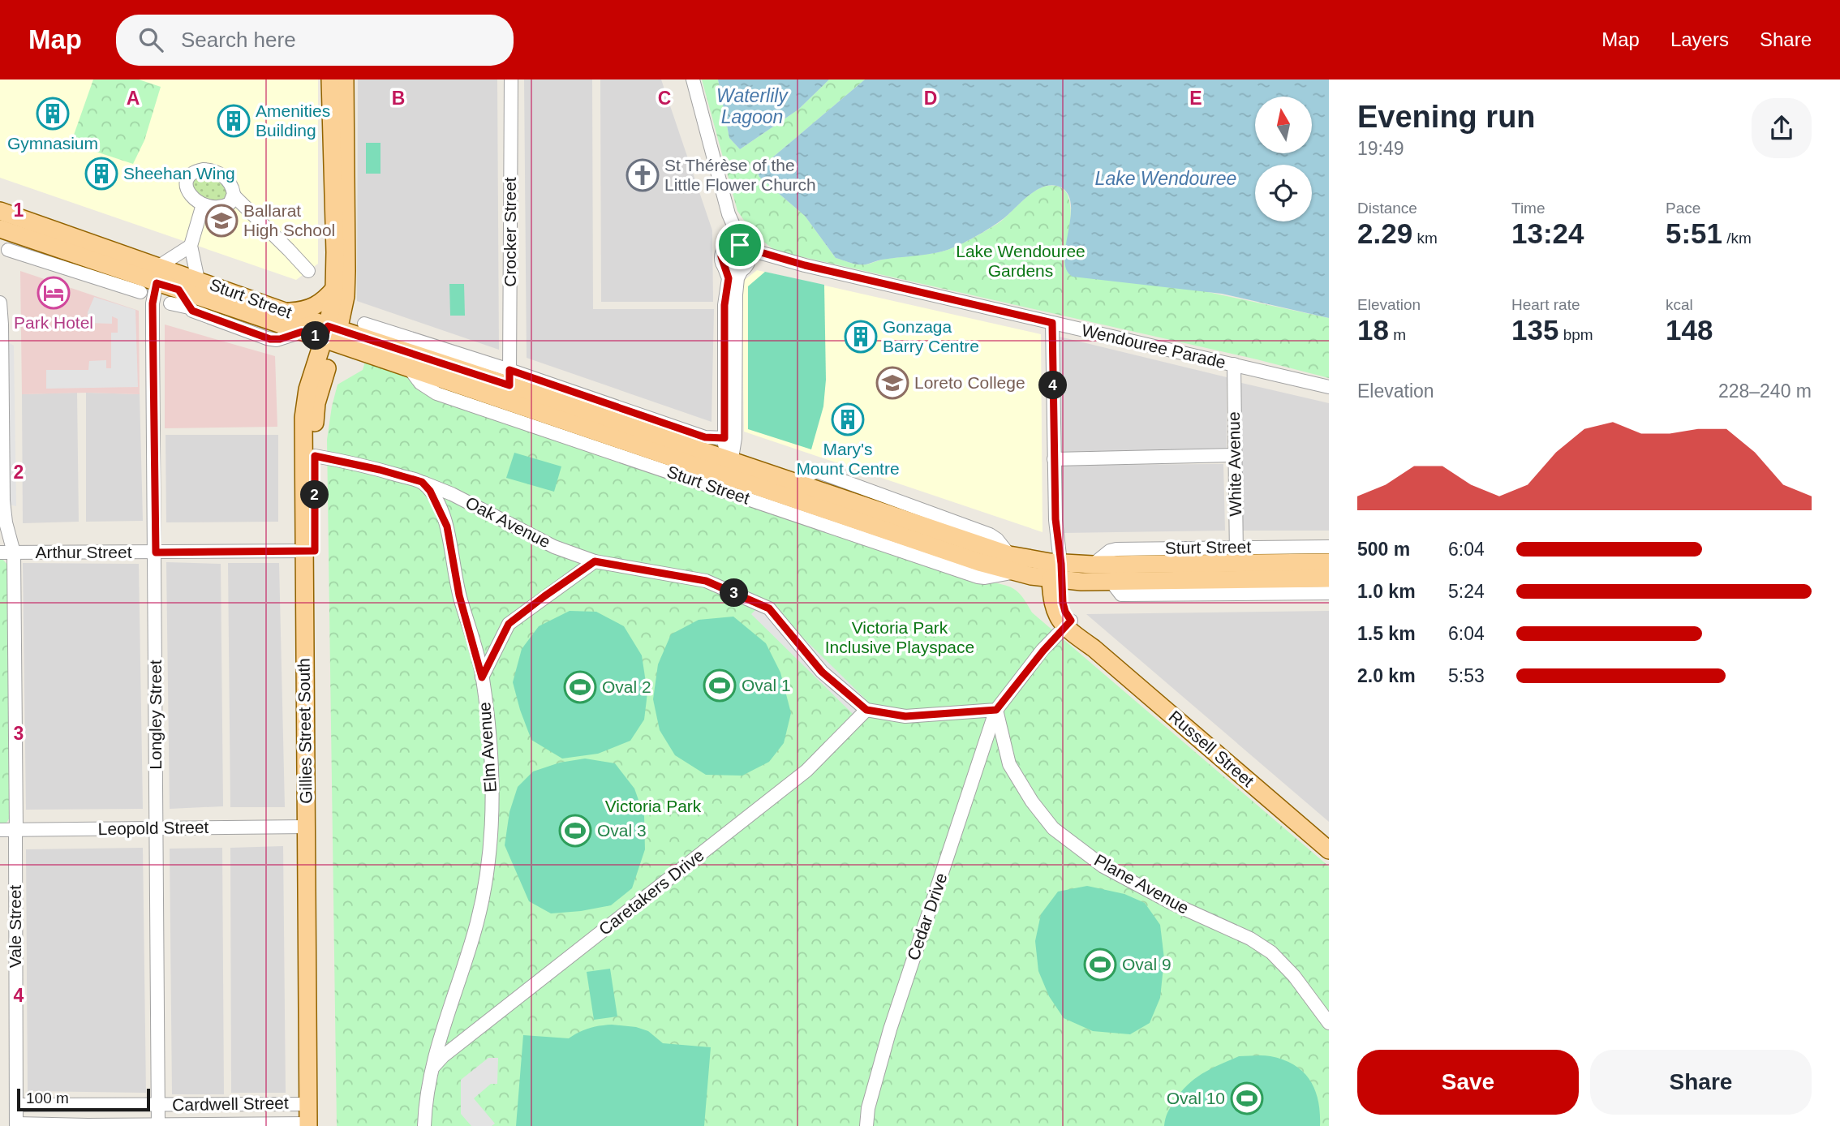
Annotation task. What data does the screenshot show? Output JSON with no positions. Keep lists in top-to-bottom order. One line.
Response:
{"streets":{"main road":["Sturt Street","Gillies Street South","Russell Street"],"street":["Crocker Street","Wendouree Parade","White Avenue","Oak Avenue","Arthur Street","Longley Street","Elm Avenue","Leopold Street","Plane Avenue","Caretakers Drive","Cedar Drive","Vale Street","Cardwell Street"]},"crossings":[["Crocker Street","Sturt Street"],["Sturt Street","White Avenue"],["Sturt Street","Longley Street"],["Sturt Street","Gillies Street South"],["Sturt Street","Russell Street"],["Wendouree Parade","White Avenue"],["Oak Avenue","Elm Avenue"],["Oak Avenue","Caretakers Drive"],["Arthur Street","Longley Street"],["Arthur Street","Gillies Street South"],["Arthur Street","Vale Street"],["Longley Street","Leopold Street"],["Longley Street","Cardwell Street"],["Gillies Street South","Leopold Street"],["Gillies Street South","Cardwell Street"],["Elm Avenue","Caretakers Drive"],["Leopold Street","Vale Street"],["Plane Avenue","Cedar Drive"],["Vale Street","Cardwell Street"]],"water":["Waterlily Lagoon","Lake Wendouree"],"parks":["Lake Wendouree Gardens","Victoria Park Inclusive Playspace","Victoria Park"],"places":{"building":["Gymnasium","Amenities Building","Sheehan Wing","Gonzaga Barry Centre","Mary's Mount Centre"],"church":["St Thérèse of the Little Flower Church"],"school or university":["Ballarat High School","Loreto College"],"hotel":["Park Hotel"],"sports":["Oval 1","Oval 2","Oval 3","Oval 9","Oval 10"]},"scale_bar":"100 m","north":"top","page":{"header":"Map","search":"Search here","nav":["Map","Layers","Share"],"heading":["Evening run","19:49"],"stats":[["Distance","2.29 km"],["Time","13:24"],["Pace","5:51 /km"],["Elevation","18 m"],["Heart rate","135 bpm"],["kcal","148"]],"pins":["1","4","2","3"],"chart":["Elevation","228–240 m"],"list":[{"name":"500 m","note":"6:04"},{"name":"1.0 km","note":"5:24"},{"name":"1.5 km","note":"6:04"},{"name":"2.0 km","note":"5:53"}],"buttons":["Save","Share"],"scale":"100 m"},"grid":{"columns":["A","B","C","D","E"],"rows":["1","2","3","4"]}}
